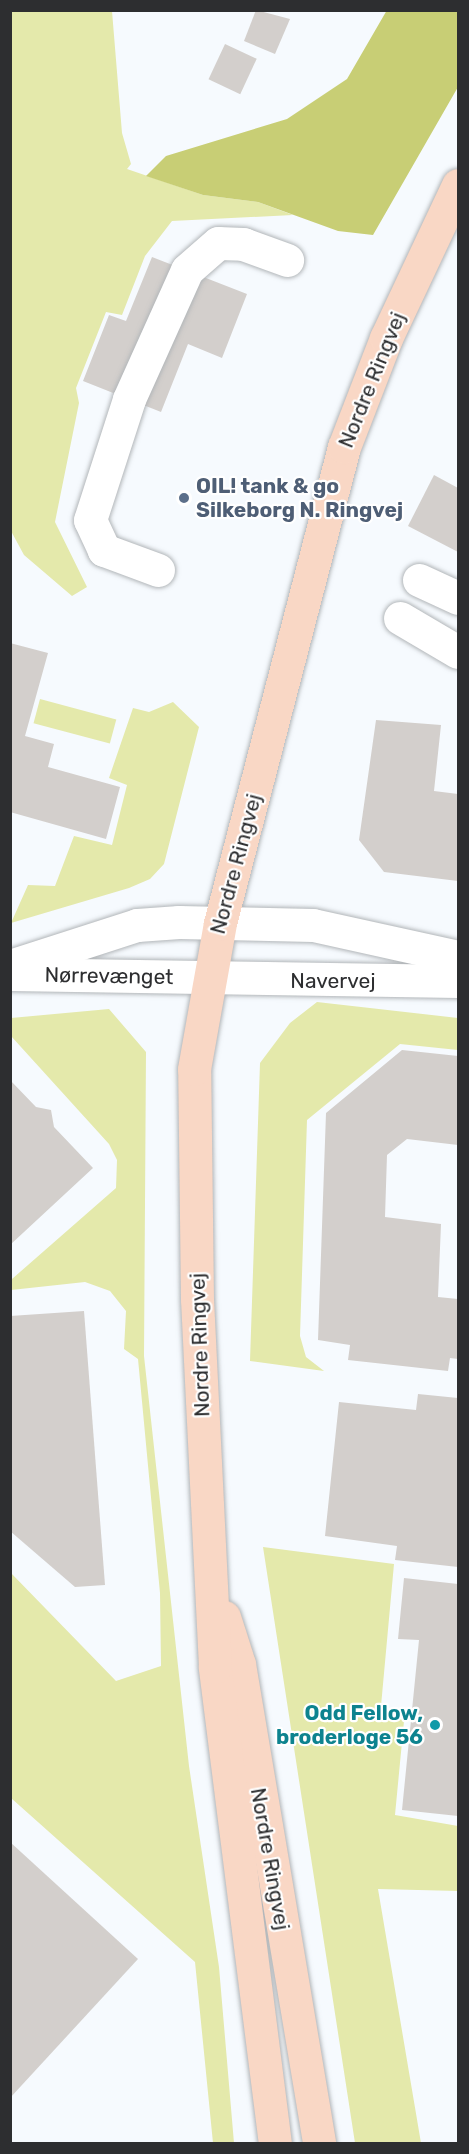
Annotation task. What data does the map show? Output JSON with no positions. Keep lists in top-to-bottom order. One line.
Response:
{"streets":{"main road":["Nordre Ringvej"],"street":["Nørrevænget","Navervej"]},"crossings":[["Nordre Ringvej","Nørrevænget"],["Nordre Ringvej","Navervej"],["Nørrevænget","Navervej"]],"places":["OIL! tank & go Silkeborg N. Ringvej","Odd Fellow, broderloge 56"]}
